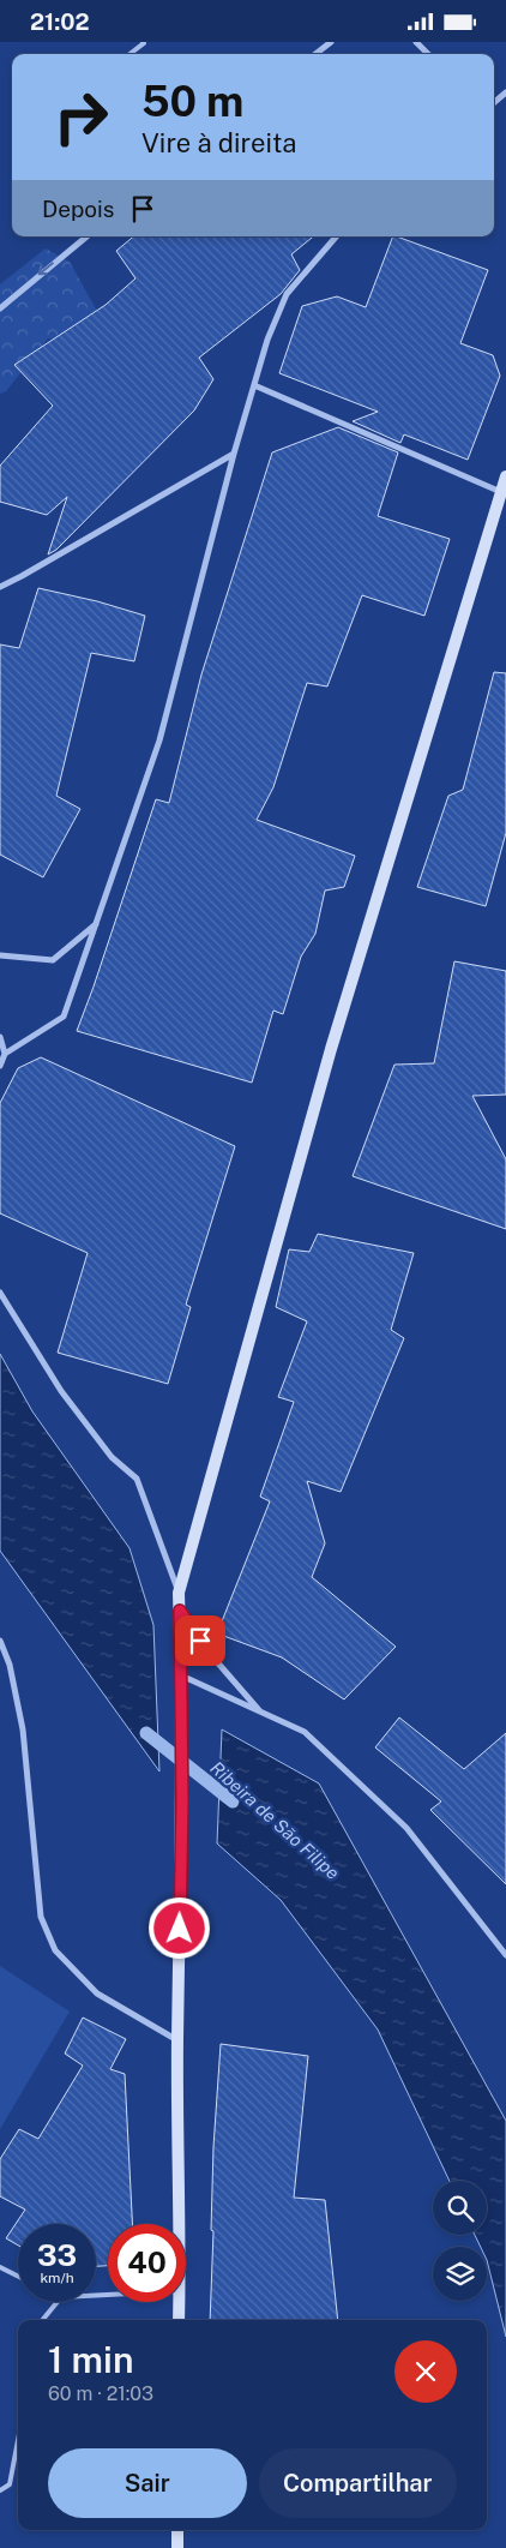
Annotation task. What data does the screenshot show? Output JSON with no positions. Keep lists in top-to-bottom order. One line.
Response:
{"water":["Ribeira de São Filipe"],"page":{"status":"21:02","turn":["50 m","Vire à direita"],"then":"Depois","speed":"33 km/h","limit":"40","heading":["1 min","60 m · 21:03"],"buttons":["Sair","Compartilhar"]}}
